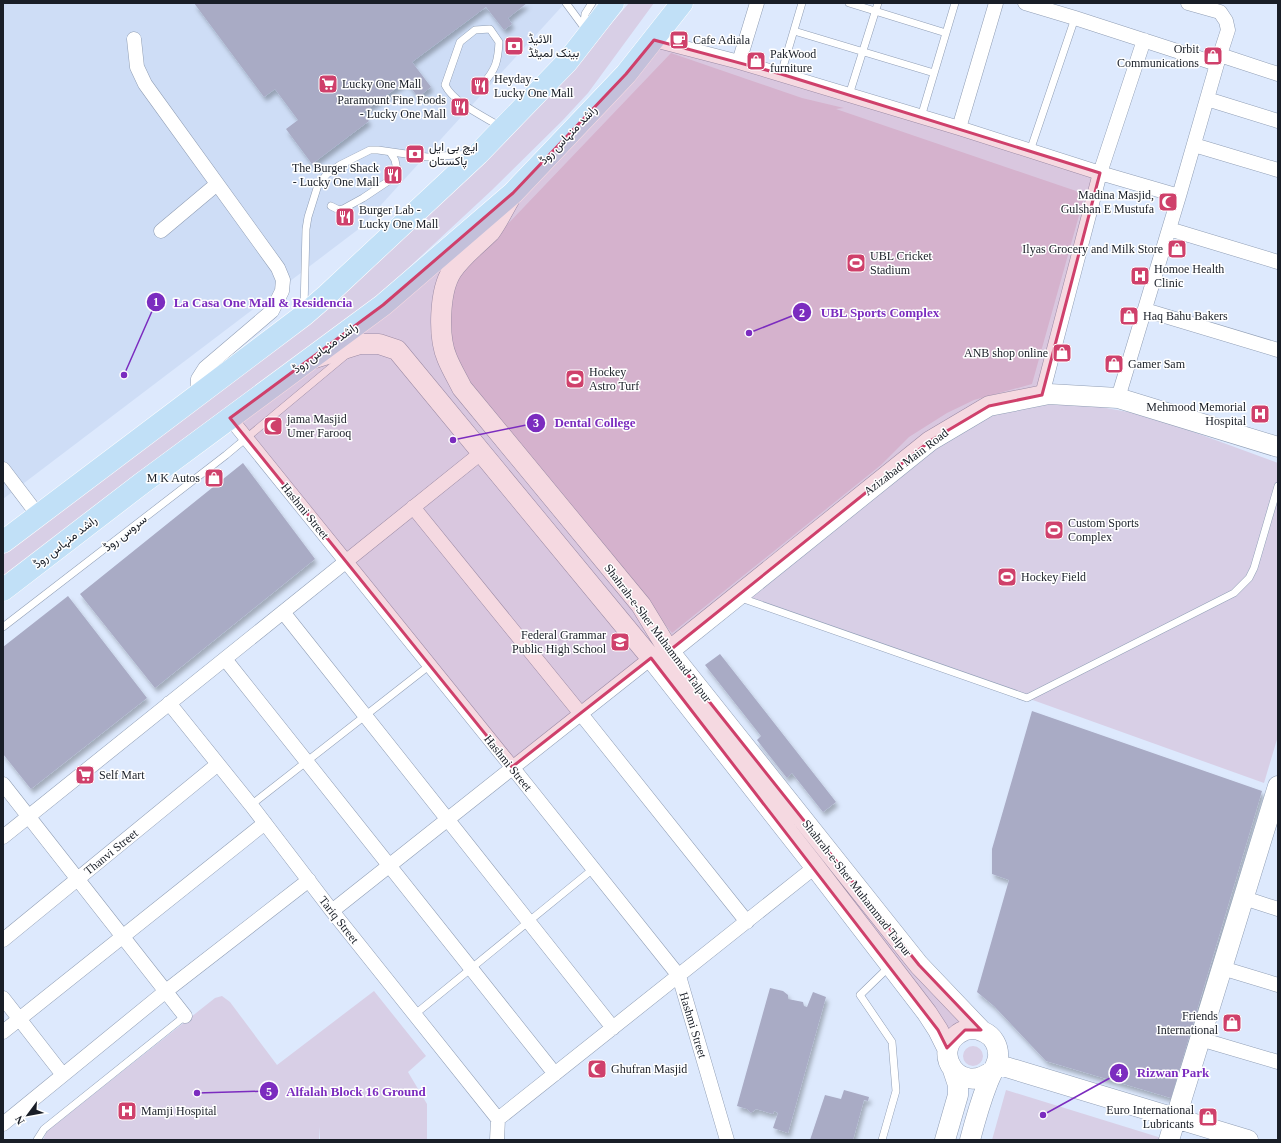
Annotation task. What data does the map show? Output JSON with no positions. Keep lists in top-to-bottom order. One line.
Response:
{"streets":{"main road":["راشد منہاس روڈ","Azizabad Main Road","Shahrah-e-Sher Muhammad Talpur"],"street":["Hashmi Street","Thanvi Street","Tariq Street"],"lane":["سروس روڈ"]},"crossings":[["راشد منہاس روڈ","Hashmi Street"],["راشد منہاس روڈ","Shahrah-e-Sher Muhammad Talpur"],["Azizabad Main Road","Shahrah-e-Sher Muhammad Talpur"],["Hashmi Street","سروس روڈ"],["سروس روڈ","Shahrah-e-Sher Muhammad Talpur"],["Thanvi Street","Tariq Street"]],"places":{"cafe":["Cafe Adiala"],"bank":["الائیڈ بینک لمیٹڈ","ایچ بی ایل پاکستان"],"shop":["Orbit Communications","PakWood furniture","Ilyas Grocery and Milk Store","Haq Bahu Bakers","ANB shop online","Gamer Sam","M K Autos","Friends International","Euro International Lubricants"],"supermarket":["Lucky One Mall","Self Mart"],"restaurant":["Heyday - Lucky One Mall","Paramount Fine Foods - Lucky One Mall","The Burger Shack - Lucky One Mall","Burger Lab - Lucky One Mall"],"mosque":["Madina Masjid, Gulshan E Mustufa","jama Masjid Umer Farooq","Ghufran Masjid"],"sports":["UBL Cricket Stadium","Hockey Astro Turf","Custom Sports Complex","Hockey Field"],"hospital":["Homoe Health Clinic","Mehmood Memorial Hospital","Mamji Hospital"],"other":["UBL Sports Complex","La Casa One Mall & Residencia","Dental College","Alfalah Block 16 Ground","Rizwan Park"],"school or university":["Federal Grammar Public High School"]},"north":"bottom left"}
